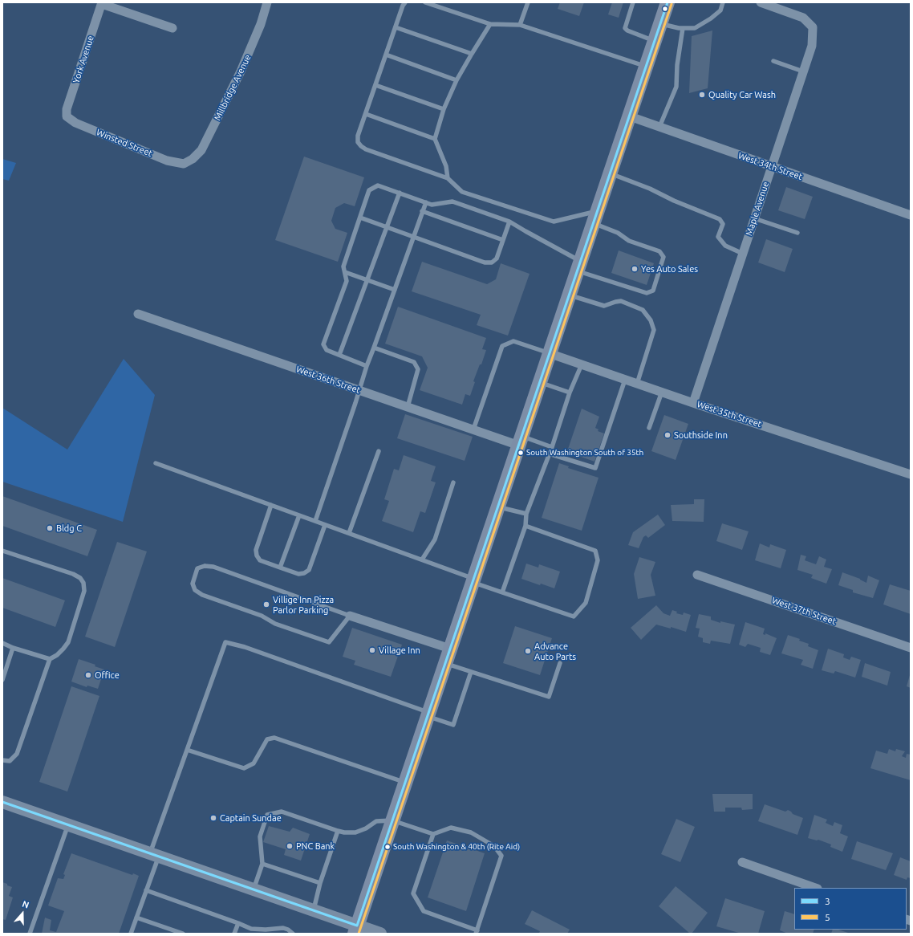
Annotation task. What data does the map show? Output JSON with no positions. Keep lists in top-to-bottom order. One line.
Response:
{"streets":{"street":["York Avenue","Millbridge Avenue","Winsted Street","West 34th Street","Maple Avenue","West 36th Street","West 35th Street","West 37th Street"]},"crossings":[["York Avenue","Winsted Street"],["Millbridge Avenue","Winsted Street"],["West 34th Street","Maple Avenue"],["Maple Avenue","West 35th Street"]],"places":["Quality Car Wash","Yes Auto Sales","Southside Inn","South Washington South of 35th","Bldg C","Villige Inn Pizza Parlor Parking","Village Inn","Advance Auto Parts","Office","Captain Sundae","PNC Bank","South Washington & 40th (Rite Aid)"],"lines":["transit line 3","transit line 5"],"legend":["3","5"],"north":"top"}
